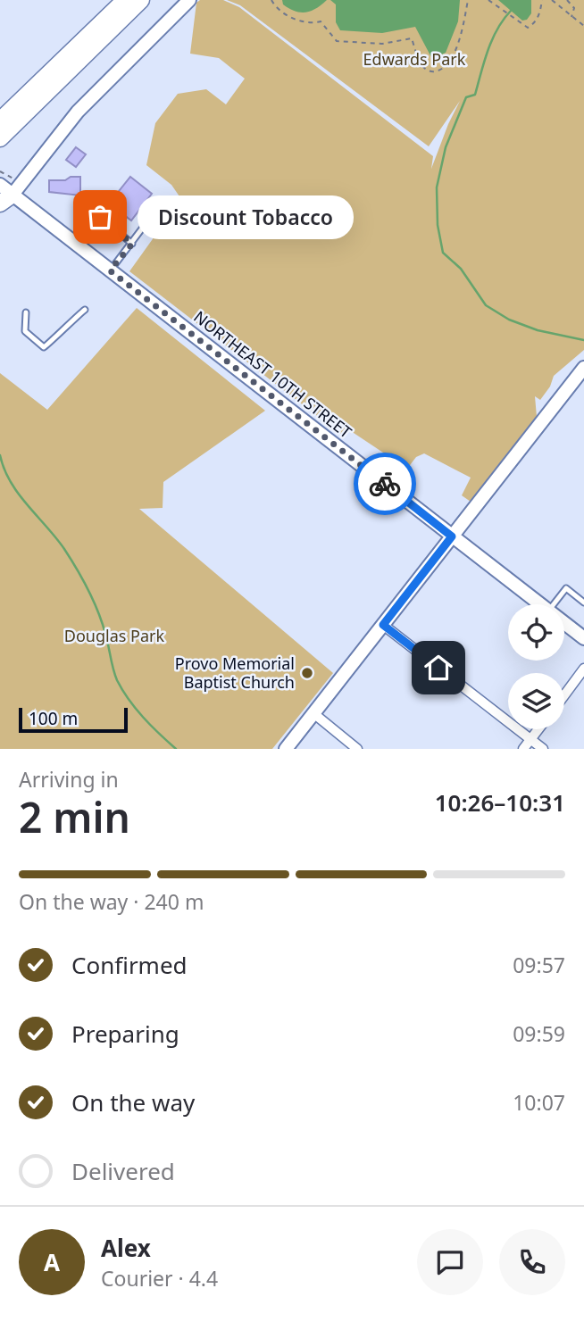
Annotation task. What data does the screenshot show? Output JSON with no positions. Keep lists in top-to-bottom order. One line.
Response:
{"streets":{"main road":["NORTHEAST 10TH STREET"]},"parks":["Edwards Park","Douglas Park"],"places":["Discount Tobacco","Provo Memorial Baptist Church"],"scale_bar":"100 m","page":{"bubble":"Discount Tobacco","scale":"100 m","heading":["2 min","Arriving in","10:26–10:31"],"panel":["Alex","Courier · 4.4"],"bar":"On the way · 240 m","list":[["Confirmed","09:57"],["Preparing","09:59"],["On the way","10:07"],"Delivered"],"round":"A"}}
